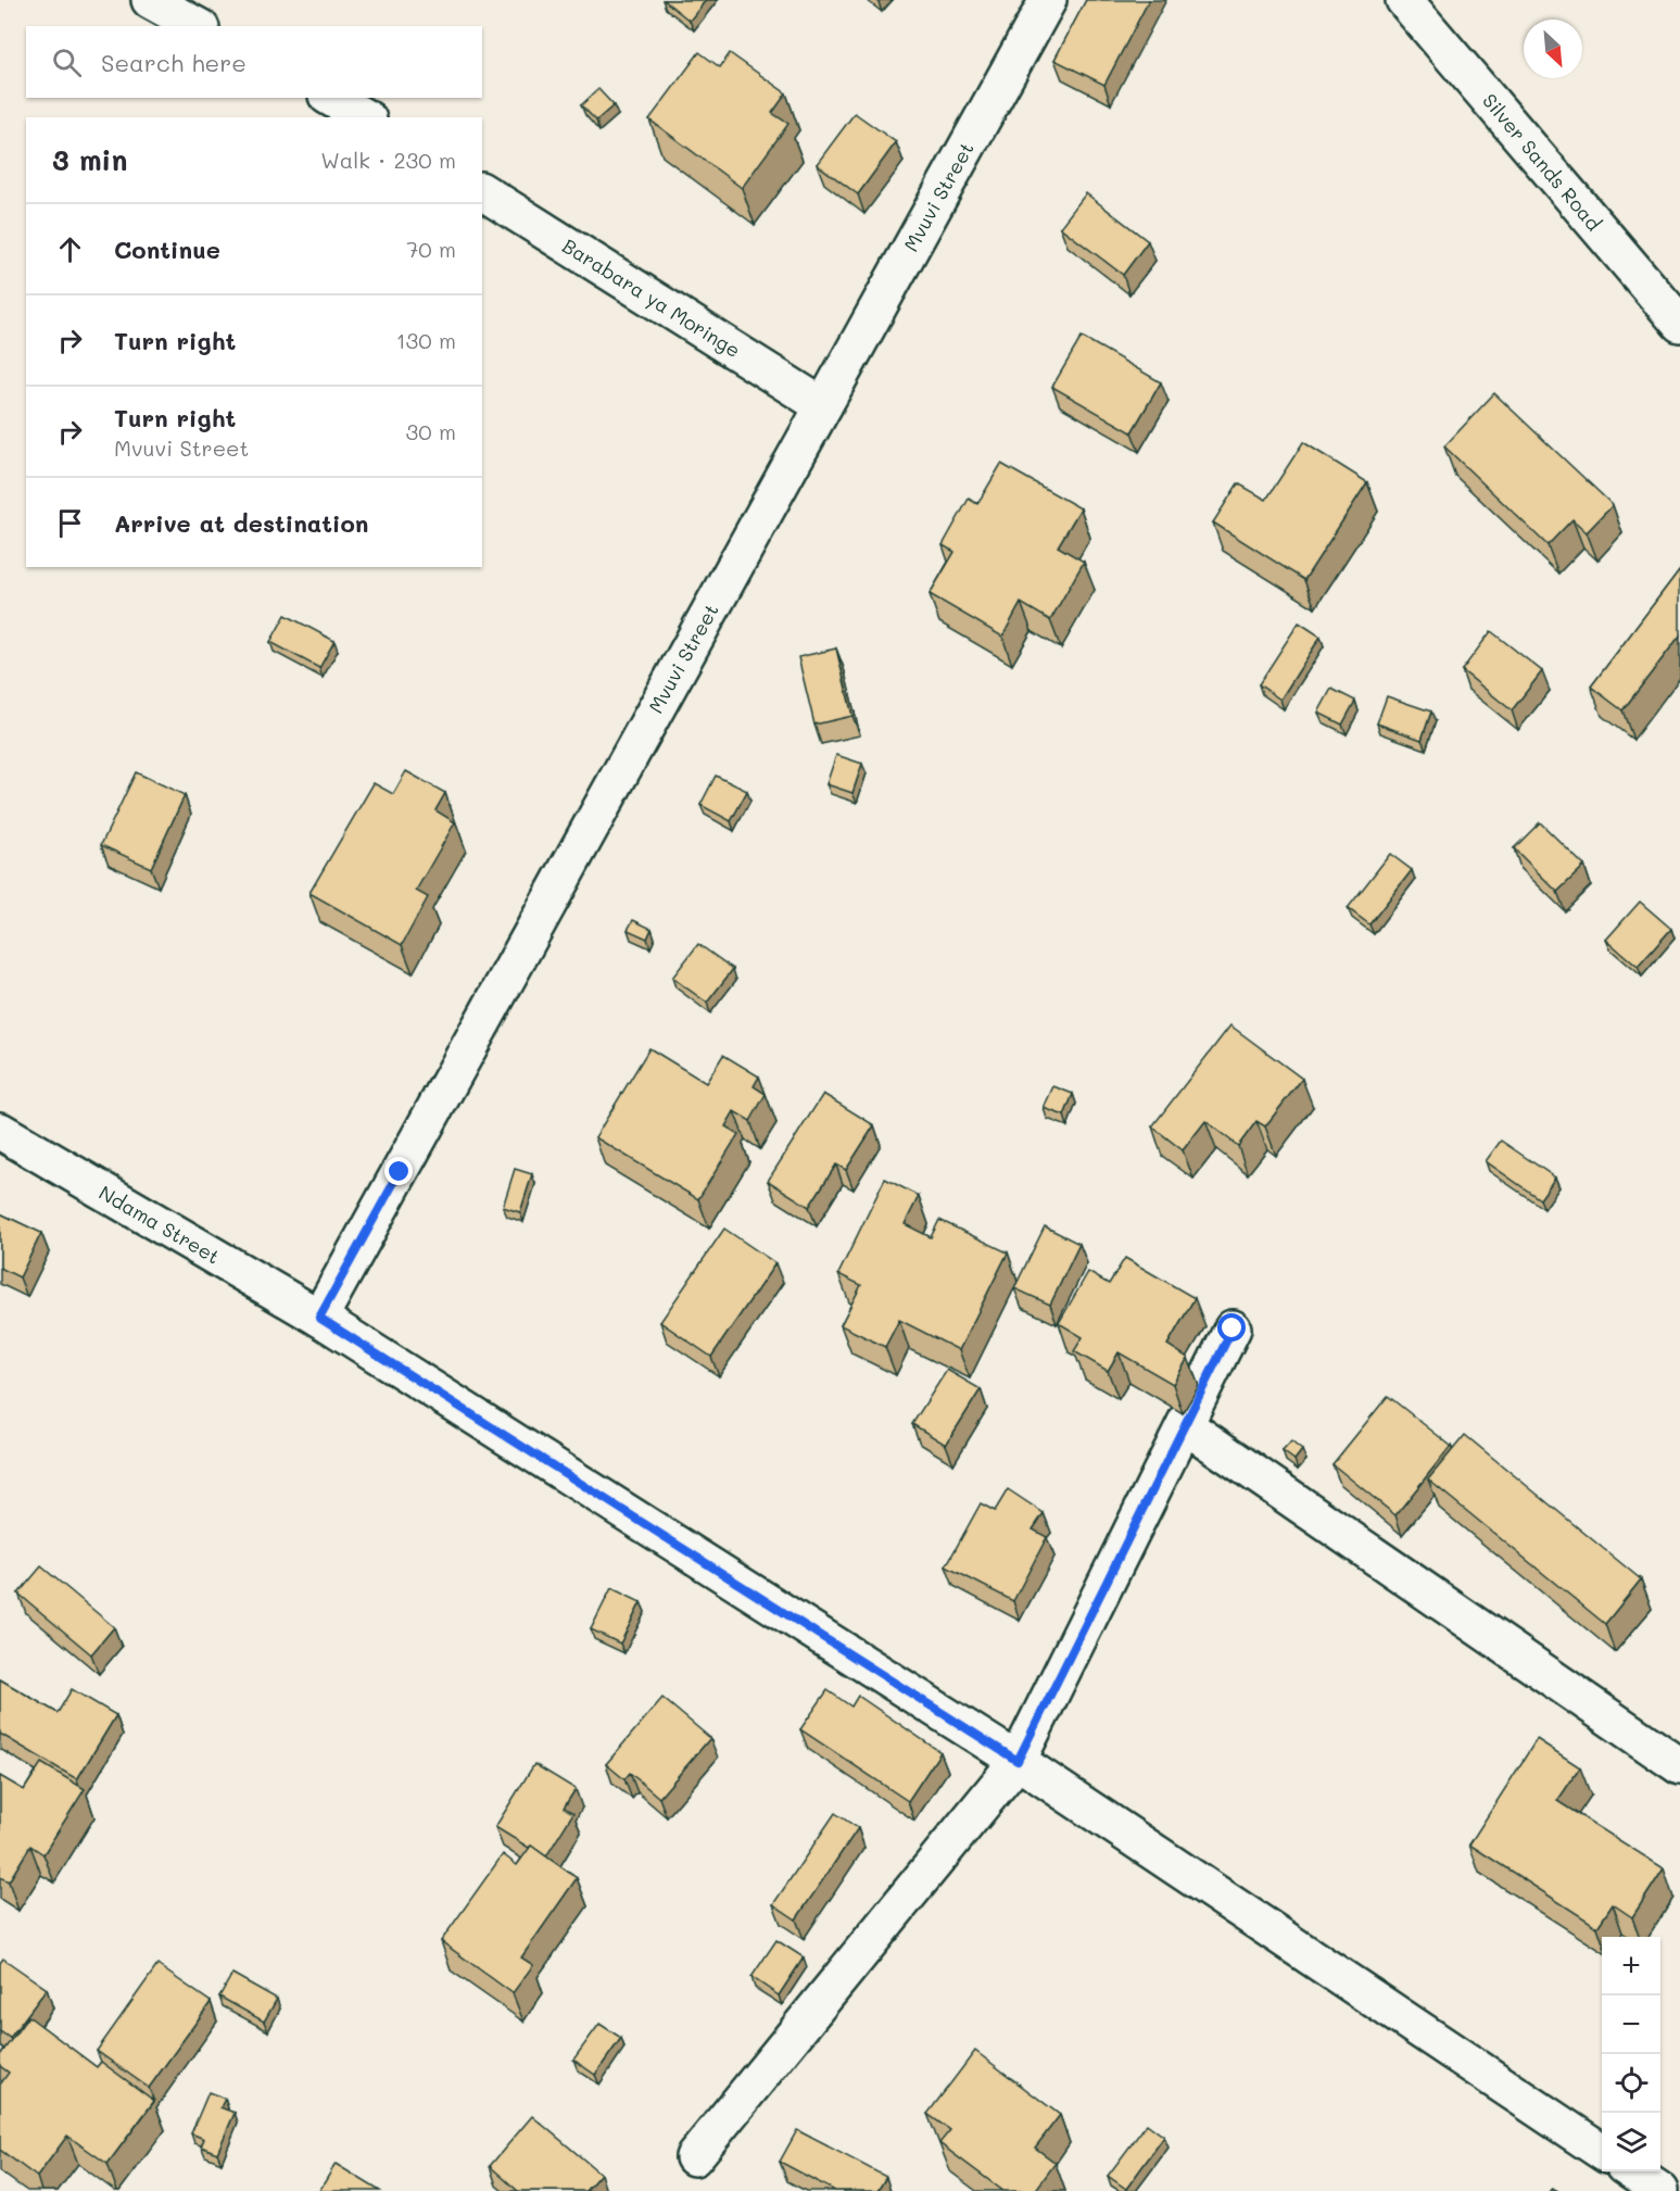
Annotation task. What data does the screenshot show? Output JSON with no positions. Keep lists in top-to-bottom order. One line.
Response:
{"streets":{"street":["Silver Sands Road","Mvuvi Street","Barabara ya Moringe","Ndama Street"]},"crossings":[["Mvuvi Street","Barabara ya Moringe"],["Mvuvi Street","Ndama Street"]],"north":"bottom right","page":{"search":"Search here","heading":["3 min","Walk · 230 m"],"list":[["Continue","70 m"],["Turn right","130 m"],["Turn right","Mvuvi Street","30 m"],"Arrive at destination"],"map_buttons":["+","−"]}}
